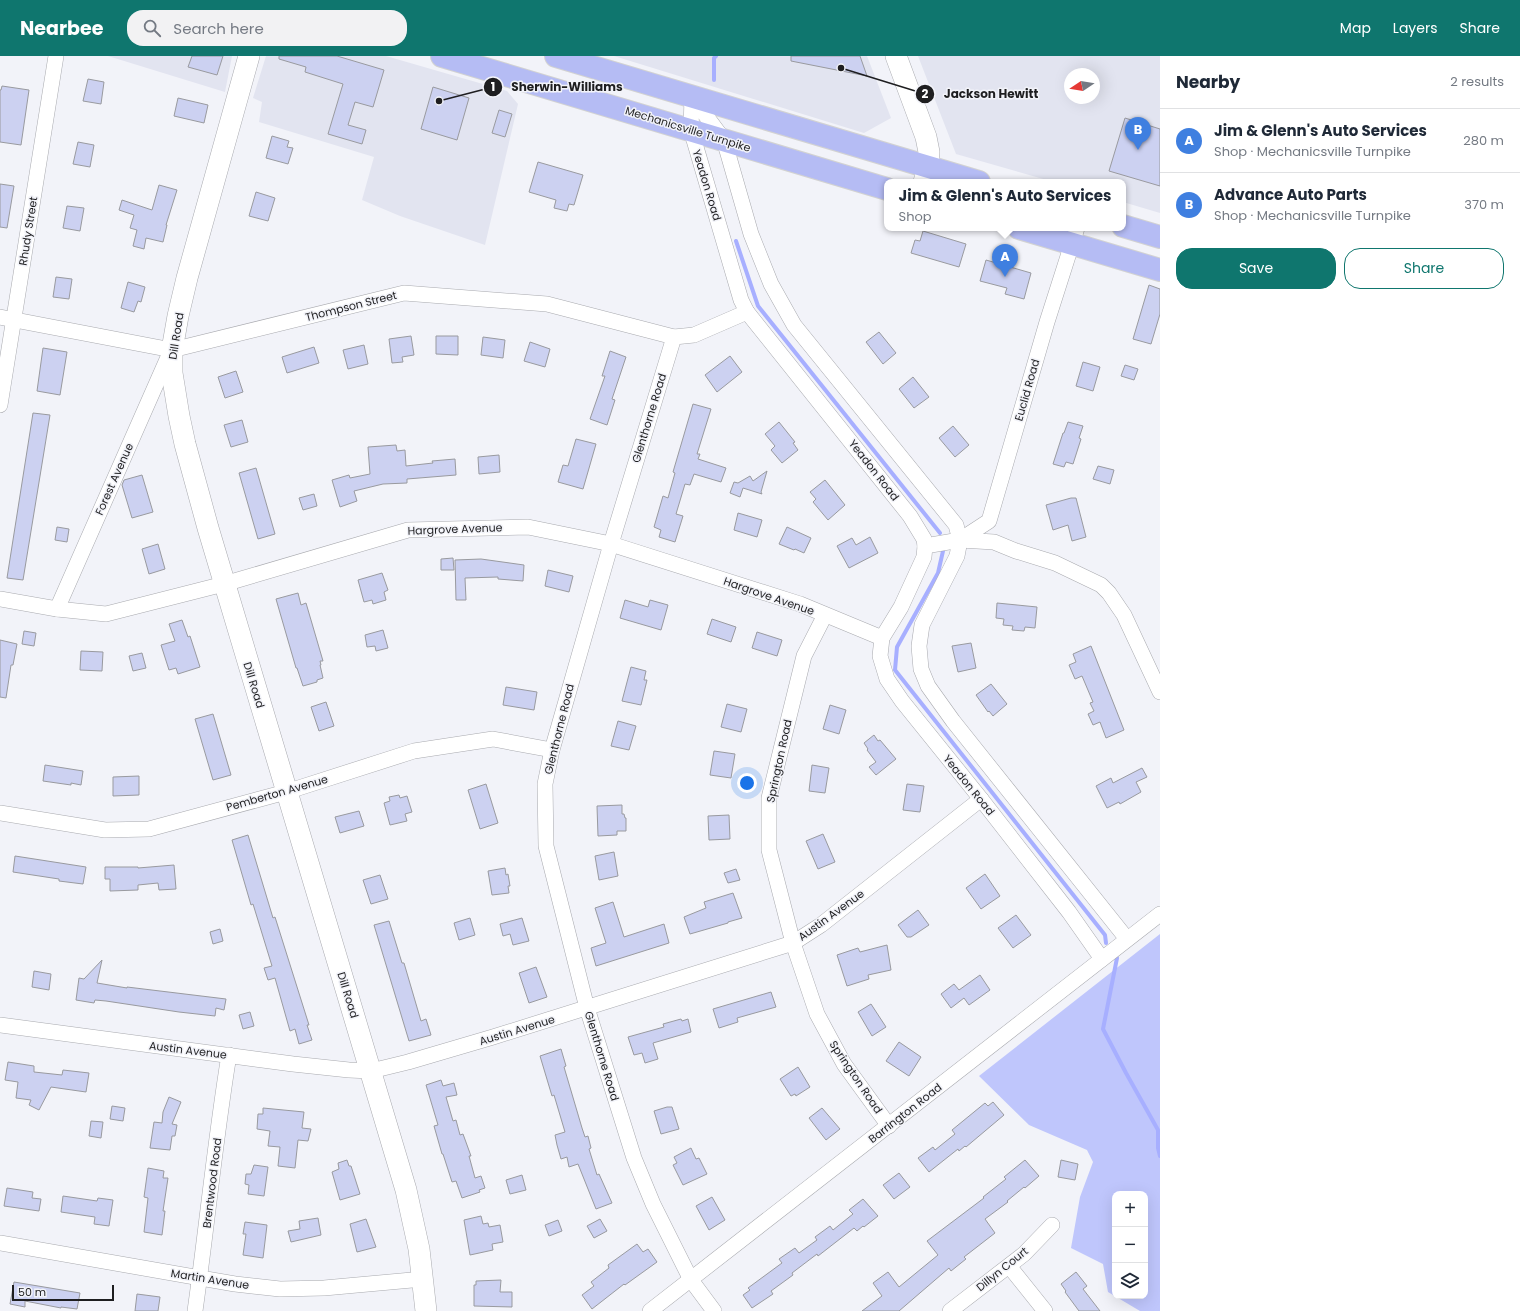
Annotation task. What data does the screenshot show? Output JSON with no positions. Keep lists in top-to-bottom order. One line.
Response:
{"streets":{"highway":["Mechanicsville Turnpike"],"street":["Yeadon Road","Rhudy Street","Thompson Street","Dill Road","Euclid Road","Glenthorne Road","Forest Avenue","Hargrove Avenue","Springton Road","Pemberton Avenue","Austin Avenue","Barrington Road","Brentwood Road","Dillyn Court","Martin Avenue"]},"crossings":[["Mechanicsville Turnpike","Yeadon Road"],["Yeadon Road","Thompson Street"],["Yeadon Road","Hargrove Avenue"],["Yeadon Road","Austin Avenue"],["Yeadon Road","Barrington Road"],["Rhudy Street","Thompson Street"],["Thompson Street","Dill Road"],["Thompson Street","Glenthorne Road"],["Thompson Street","Forest Avenue"],["Dill Road","Forest Avenue"],["Dill Road","Hargrove Avenue"],["Dill Road","Pemberton Avenue"],["Dill Road","Austin Avenue"],["Dill Road","Martin Avenue"],["Glenthorne Road","Hargrove Avenue"],["Glenthorne Road","Pemberton Avenue"],["Glenthorne Road","Austin Avenue"],["Glenthorne Road","Barrington Road"],["Forest Avenue","Hargrove Avenue"],["Hargrove Avenue","Springton Road"],["Springton Road","Austin Avenue"],["Springton Road","Barrington Road"],["Austin Avenue","Brentwood Road"],["Brentwood Road","Martin Avenue"]],"places":["Jackson Hewitt","Sherwin-Williams"],"scale_bar":"50 m","north":"left","page":{"header":"Nearbee","search":"Search here","nav":["Map","Layers","Share"],"heading":["Nearby","2 results"],"list":[{"mark":"A","name":"Jim & Glenn's Auto Services","note":"Shop · Mechanicsville Turnpike","value":"280 m"},{"mark":"B","name":"Advance Auto Parts","note":"Shop · Mechanicsville Turnpike","value":"370 m"}],"pins":["B","A"],"popup":["Jim & Glenn's Auto Services","Shop"],"buttons":["Save","Share"],"map_buttons":["+","−"],"scale":"50 m"}}
